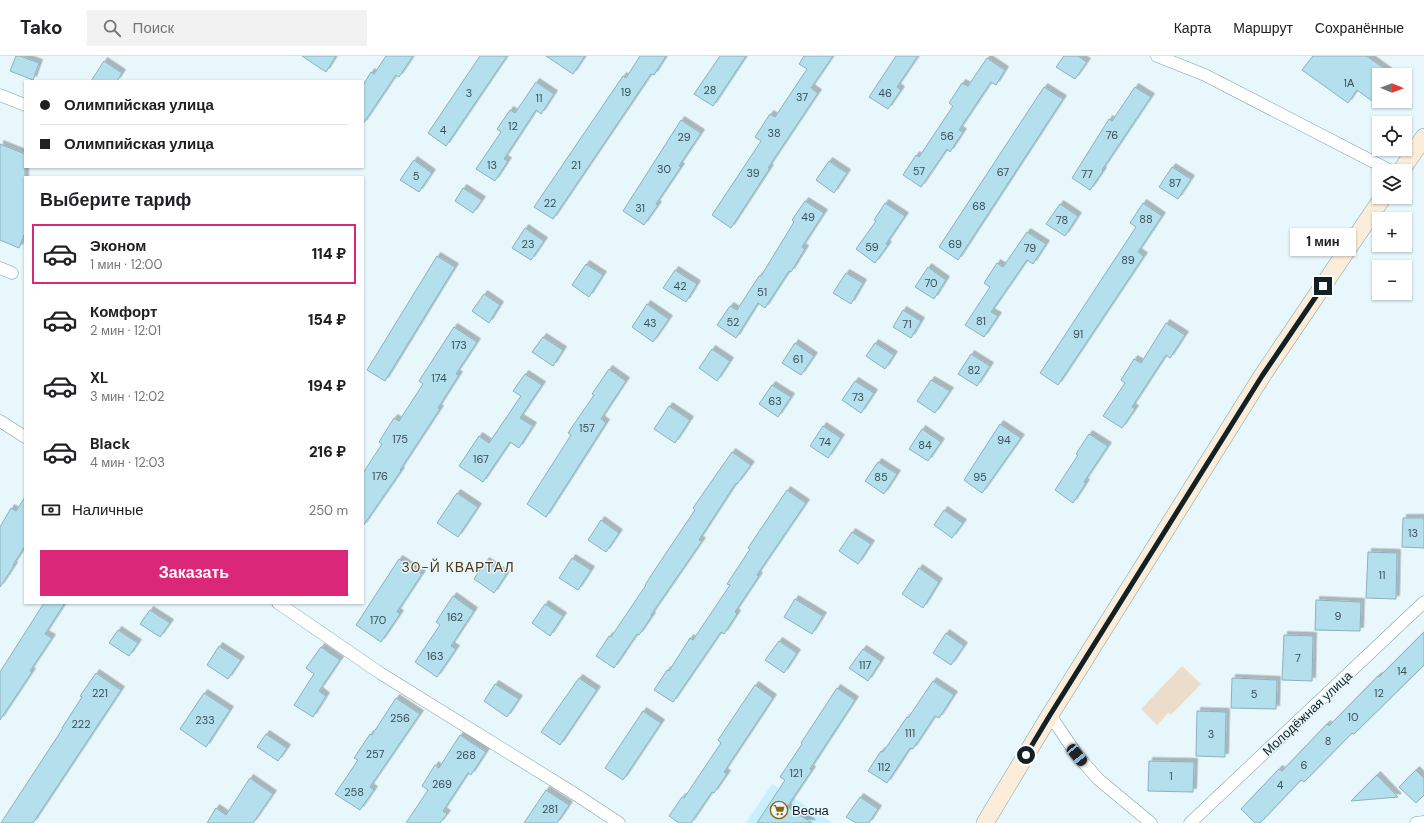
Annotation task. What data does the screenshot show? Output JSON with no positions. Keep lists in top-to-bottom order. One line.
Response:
{"streets":{"street":["Молодёжная улица"]},"districts":["30-Й КВАРТАЛ"],"places":{"supermarket":["Весна"]},"house_numbers":["1А","28","19","3","46","37","11","12","4","38","76","56","29","13","21","30","57","67","39","77","5","87","22","68","31","49","88","78","23","69","59","79","89","70","42","51","81","52","43","71","91","173","61","82","174","73","63","157","175","94","74","84","167","176","85","95","13","11","9","162","170","163","7","117","14","221","12","5","10","256","233","222","111","3","8","257","268","6","112","121","1","269","4","258","281"],"north":"right","page":{"header":"Tako","search":"Поиск","nav":["Карта","Маршрут","Сохранённые"],"map_buttons":["+","−"],"banner":["Олимпийская улица","Олимпийская улица"],"heading":"Выберите тариф","list":[{"name":"Эконом","note":"1 мин · 12:00","value":"114 ₽"},{"name":"Комфорт","note":"2 мин · 12:01","value":"154 ₽"},{"name":"XL","note":"3 мин · 12:02","value":"194 ₽"},{"name":"Black","note":"4 мин · 12:03","value":"216 ₽"}],"bubble":"1 мин","pay":["Наличные","250 m"],"buttons":"Заказать"}}
